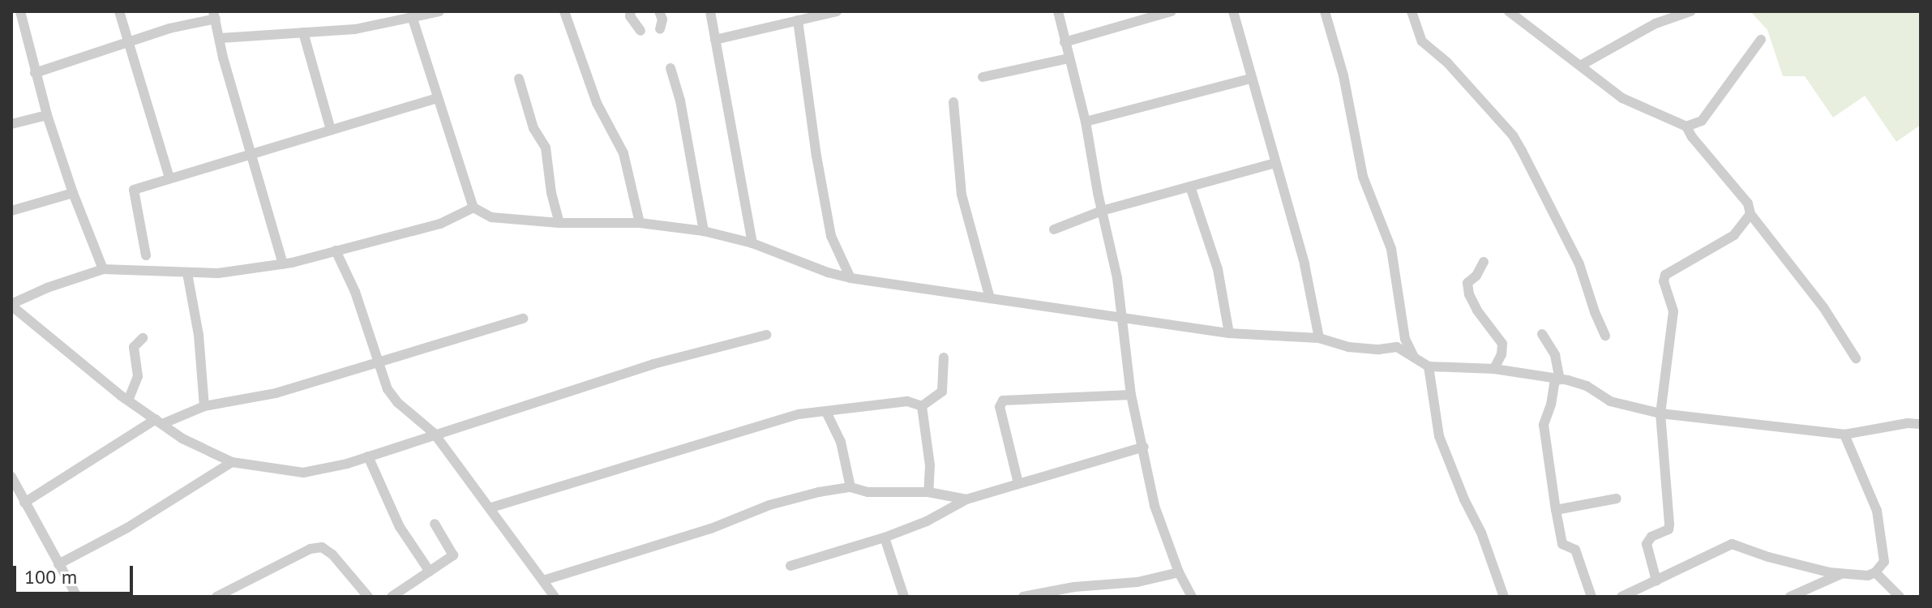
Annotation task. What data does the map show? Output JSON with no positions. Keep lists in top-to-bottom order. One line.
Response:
{"scale_bar":"100 m"}
